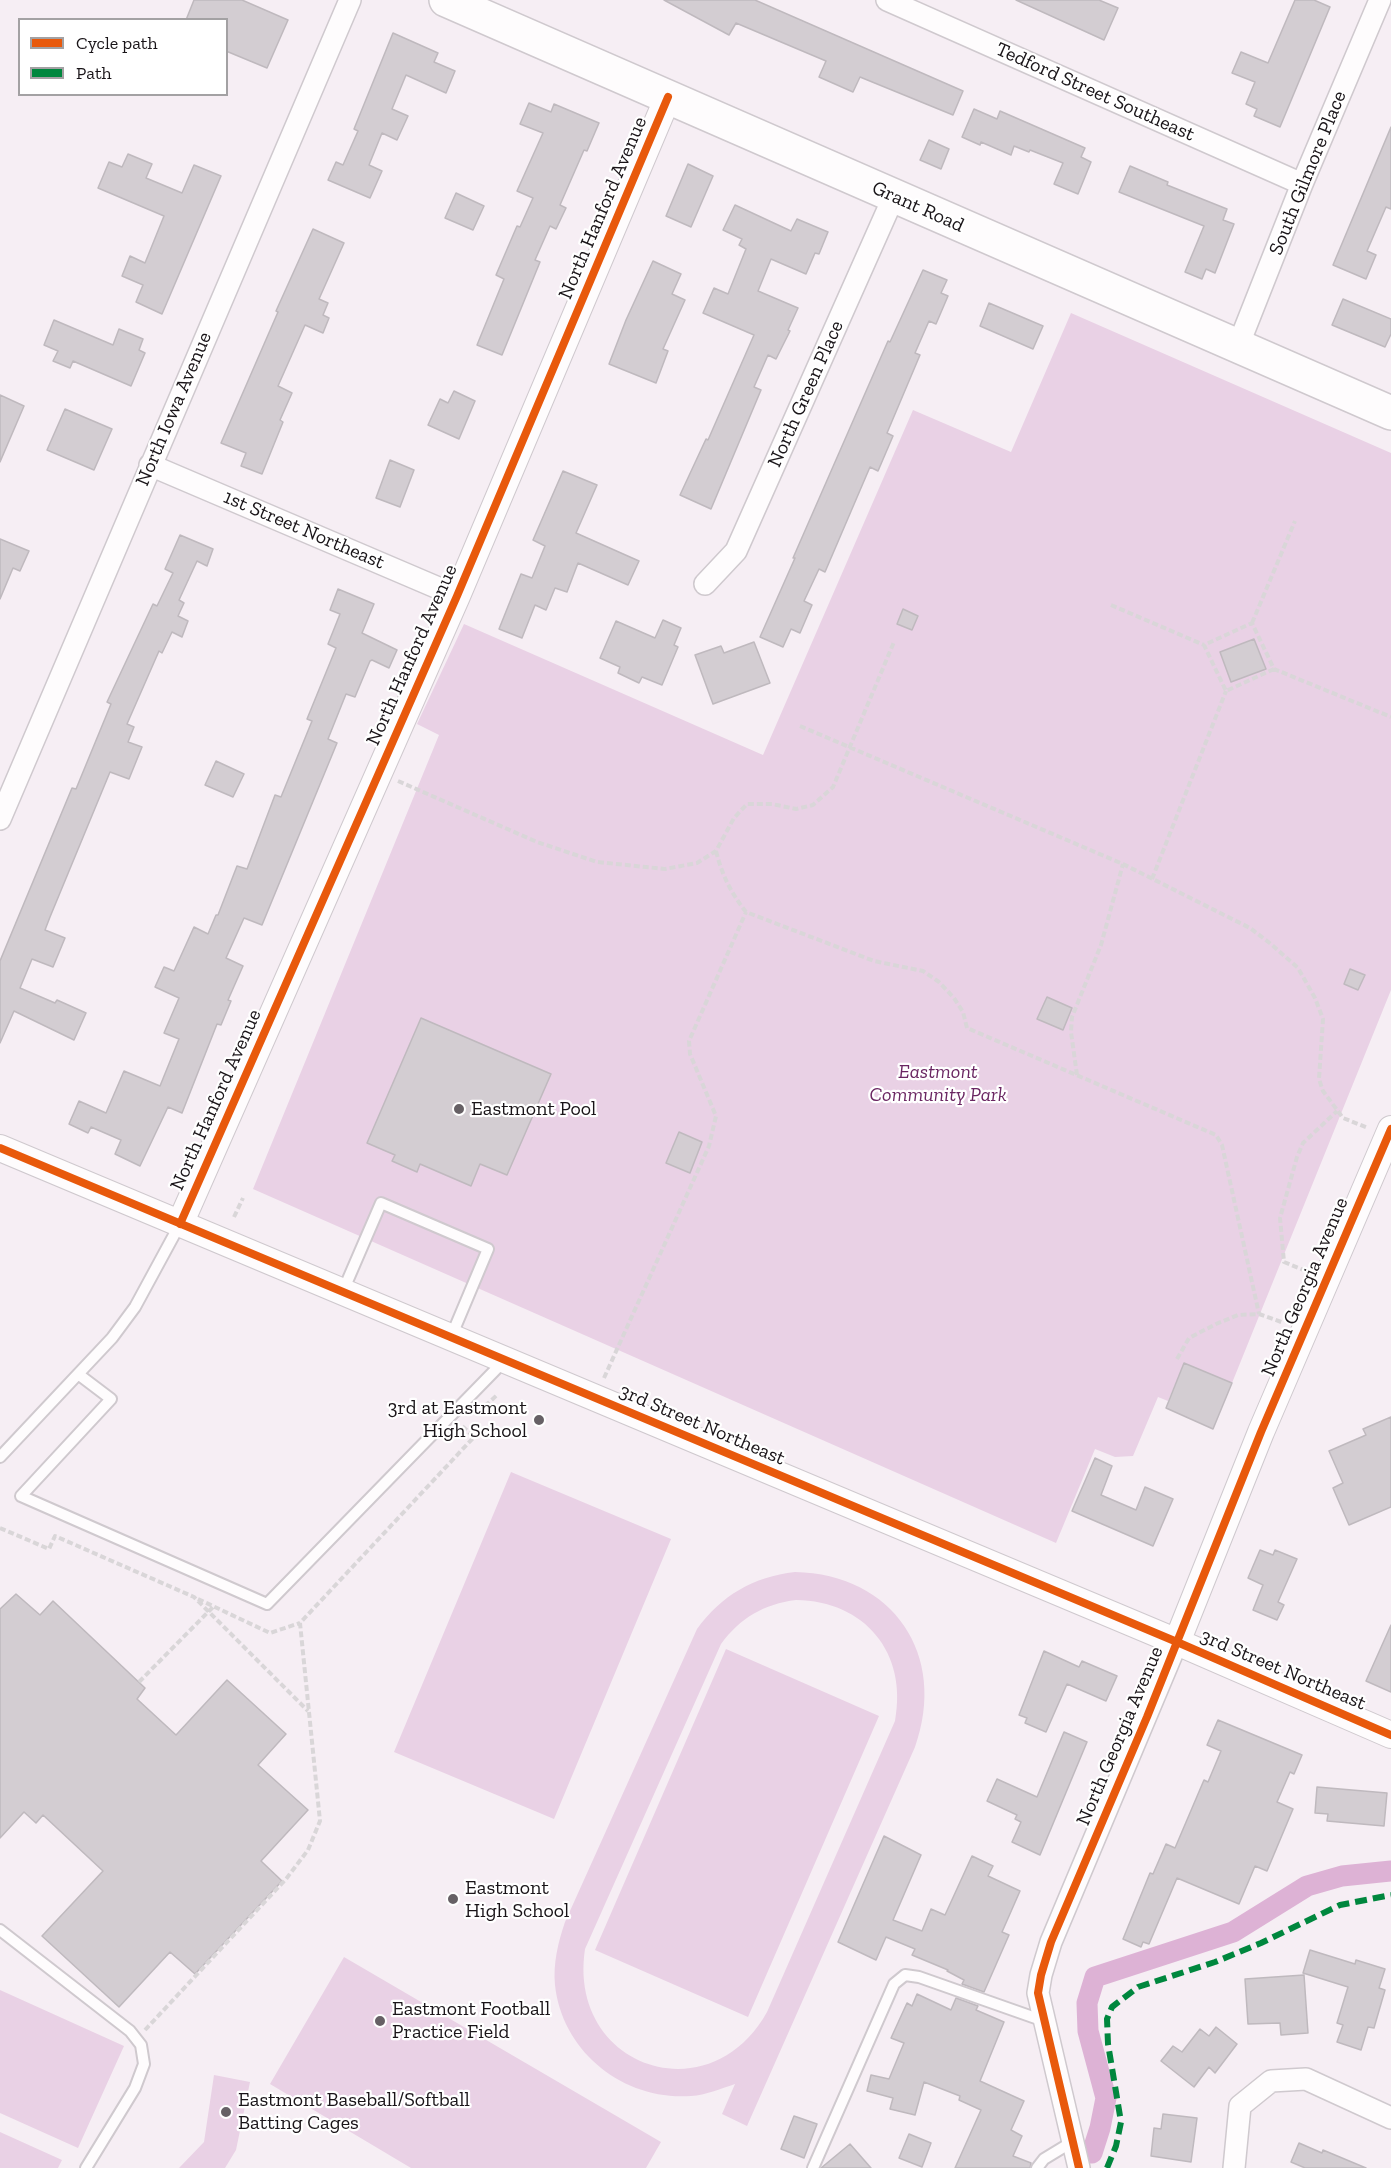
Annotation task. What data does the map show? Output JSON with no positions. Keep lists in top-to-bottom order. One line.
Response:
{"streets":{"main road":["Grant Road"],"street":["Tedford Street Southeast","South Gilmore Place","North Hanford Avenue","North Green Place","North Iowa Avenue","1st Street Northeast","North Georgia Avenue","3rd Street Northeast"]},"crossings":[["Tedford Street Southeast","South Gilmore Place"],["South Gilmore Place","Grant Road"],["Grant Road","North Hanford Avenue"],["Grant Road","North Green Place"],["North Hanford Avenue","1st Street Northeast"],["North Hanford Avenue","3rd Street Northeast"],["North Iowa Avenue","1st Street Northeast"],["North Georgia Avenue","3rd Street Northeast"]],"parks":["Eastmont Community Park"],"places":["Eastmont Pool","3rd at Eastmont High School","Eastmont High School","Eastmont Football Practice Field","Eastmont Baseball/Softball Batting Cages"],"legend":["Cycle path","Path"]}
